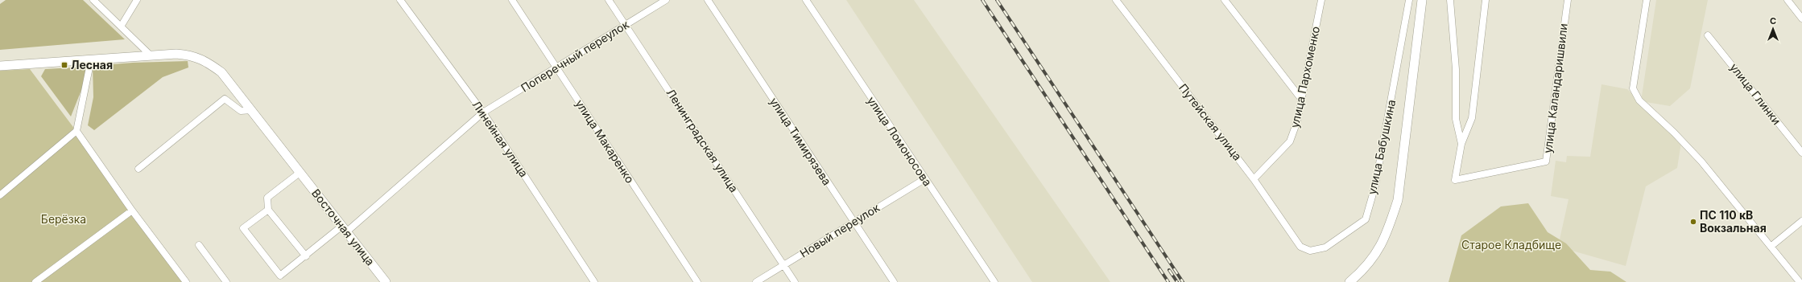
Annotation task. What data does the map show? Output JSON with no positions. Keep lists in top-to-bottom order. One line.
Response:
{"streets":{"street":["Поперечный переулок","улица Пархоменко","улица Каландаришвили","улица Глинки","Путейская улица","Линейная улица","Ленинградская улица","улица Макаренко","улица Тимирязева","улица Ломоносова","улица Бабушкина","Восточная улица","Новый переулок"]},"crossings":[["Поперечный переулок","Линейная улица"],["Поперечный переулок","Ленинградская улица"],["Поперечный переулок","улица Макаренко"],["Поперечный переулок","Восточная улица"],["улица Пархоменко","Путейская улица"],["Путейская улица","улица Бабушкина"],["Ленинградская улица","Новый переулок"],["улица Тимирязева","Новый переулок"],["улица Ломоносова","Новый переулок"]],"parks":["Берёзка","Старое Кладбище"],"places":{"transit":["Лесная"],"other":["ПС 110 кВ Вокзальная"]},"north":"top"}
